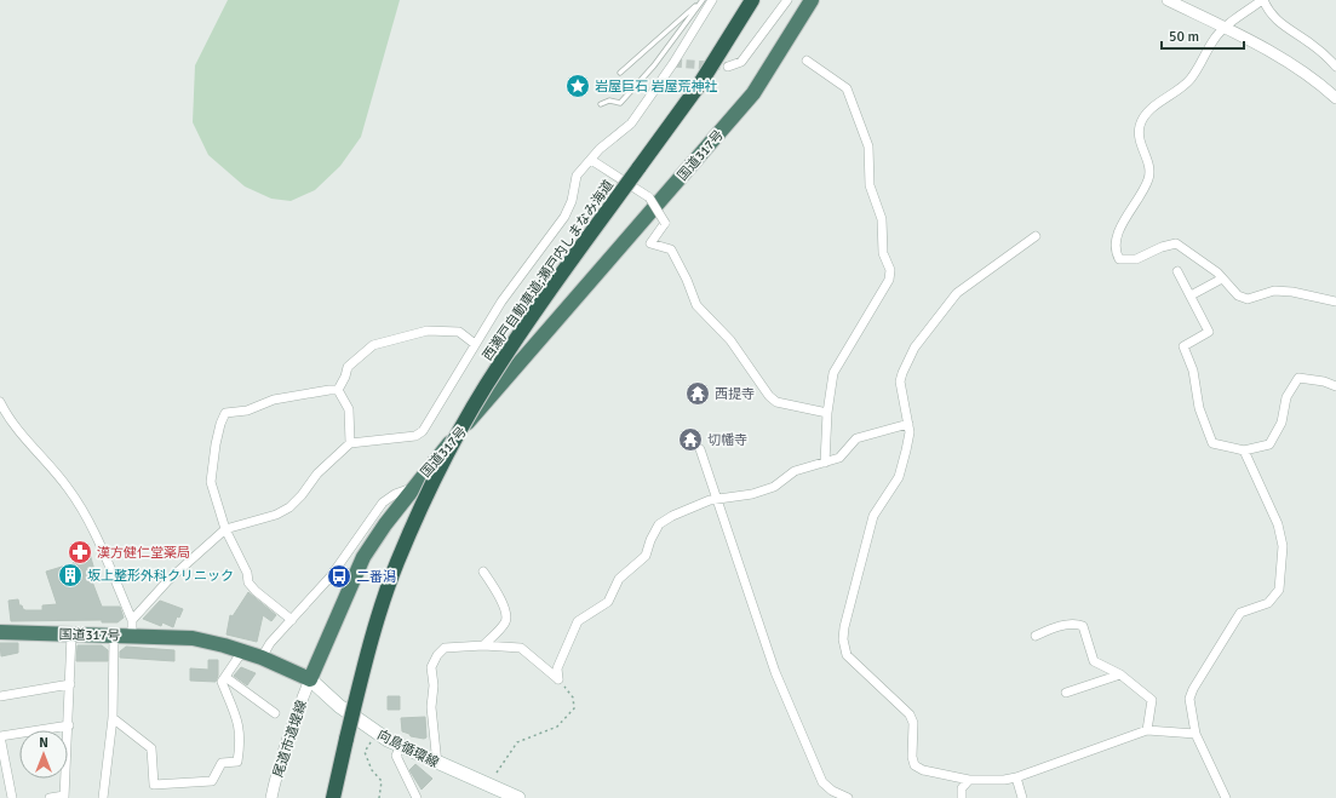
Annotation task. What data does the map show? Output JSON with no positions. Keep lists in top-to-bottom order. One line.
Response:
{"streets":{"highway":["国道317号","西瀬戸自動車道;瀬戸内しまなみ海道"],"main road":["向島循環線"],"street":["尾道市道堤線"]},"crossings":[["国道317号","尾道市道堤線"],["国道317号","向島循環線"],["尾道市道堤線","向島循環線"]],"places":{"place":["岩屋巨石 岩屋荒神社"],"temple":["西提寺","切幡寺"],"pharmacy":["漢方健仁堂薬局"],"building":["坂上整形外科クリニック"],"bus stop":["二番潟"]},"scale_bar":"50 m","north":"top"}
